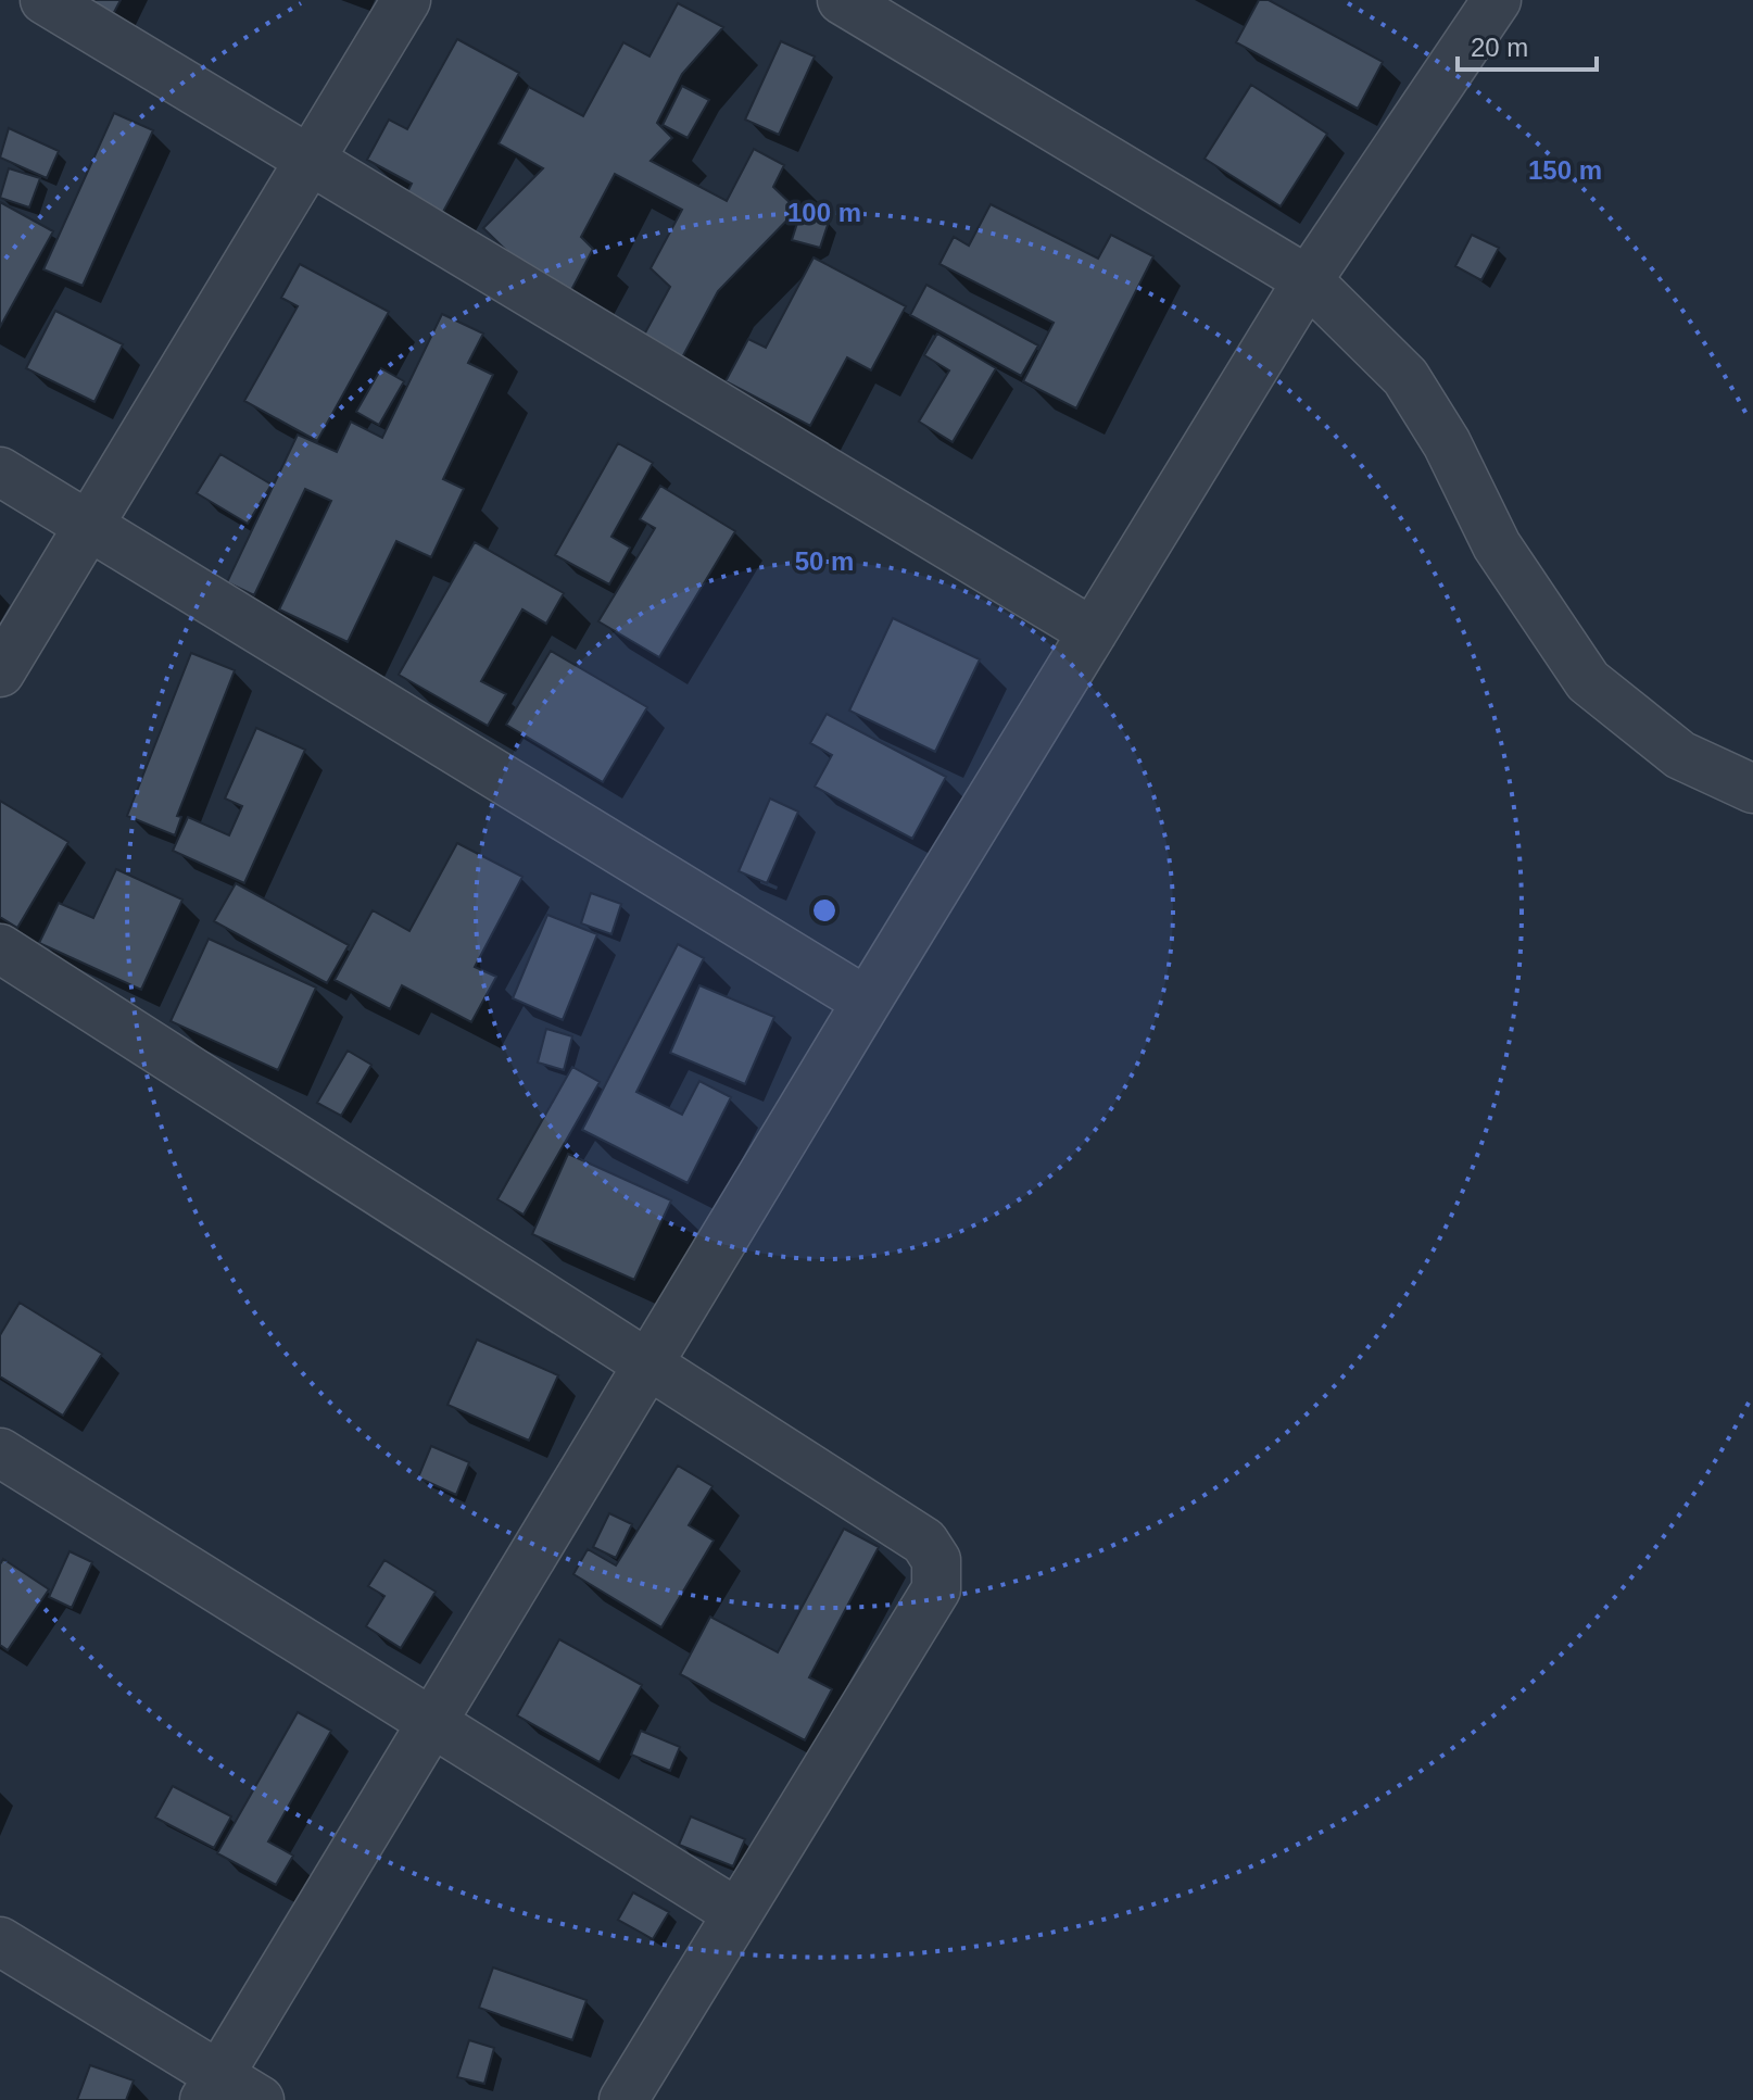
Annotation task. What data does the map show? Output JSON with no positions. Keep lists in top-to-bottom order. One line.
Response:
{"scale_bar":"20 m","rings":["150 m","100 m","50 m"]}
